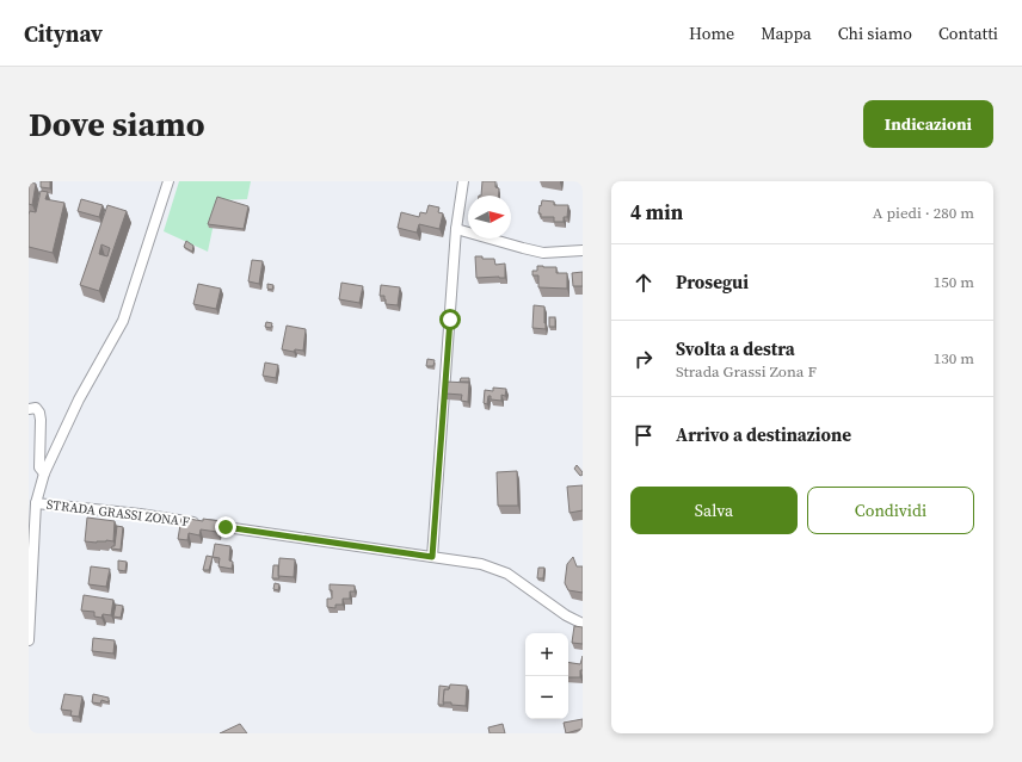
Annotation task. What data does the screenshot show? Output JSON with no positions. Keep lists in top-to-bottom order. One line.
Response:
{"streets":{"street":["STRADA GRASSI ZONA F"]},"north":"right","page":{"header":"Citynav","nav":["Home","Mappa","Chi siamo","Contatti"],"buttons":["Indicazioni",["Salva","Condividi"]],"title":"Dove siamo","heading":["4 min","A piedi · 280 m"],"list":[["Prosegui","150 m"],["Svolta a destra","Strada Grassi Zona F","130 m"],"Arrivo a destinazione"],"map_buttons":["+","−"]}}
